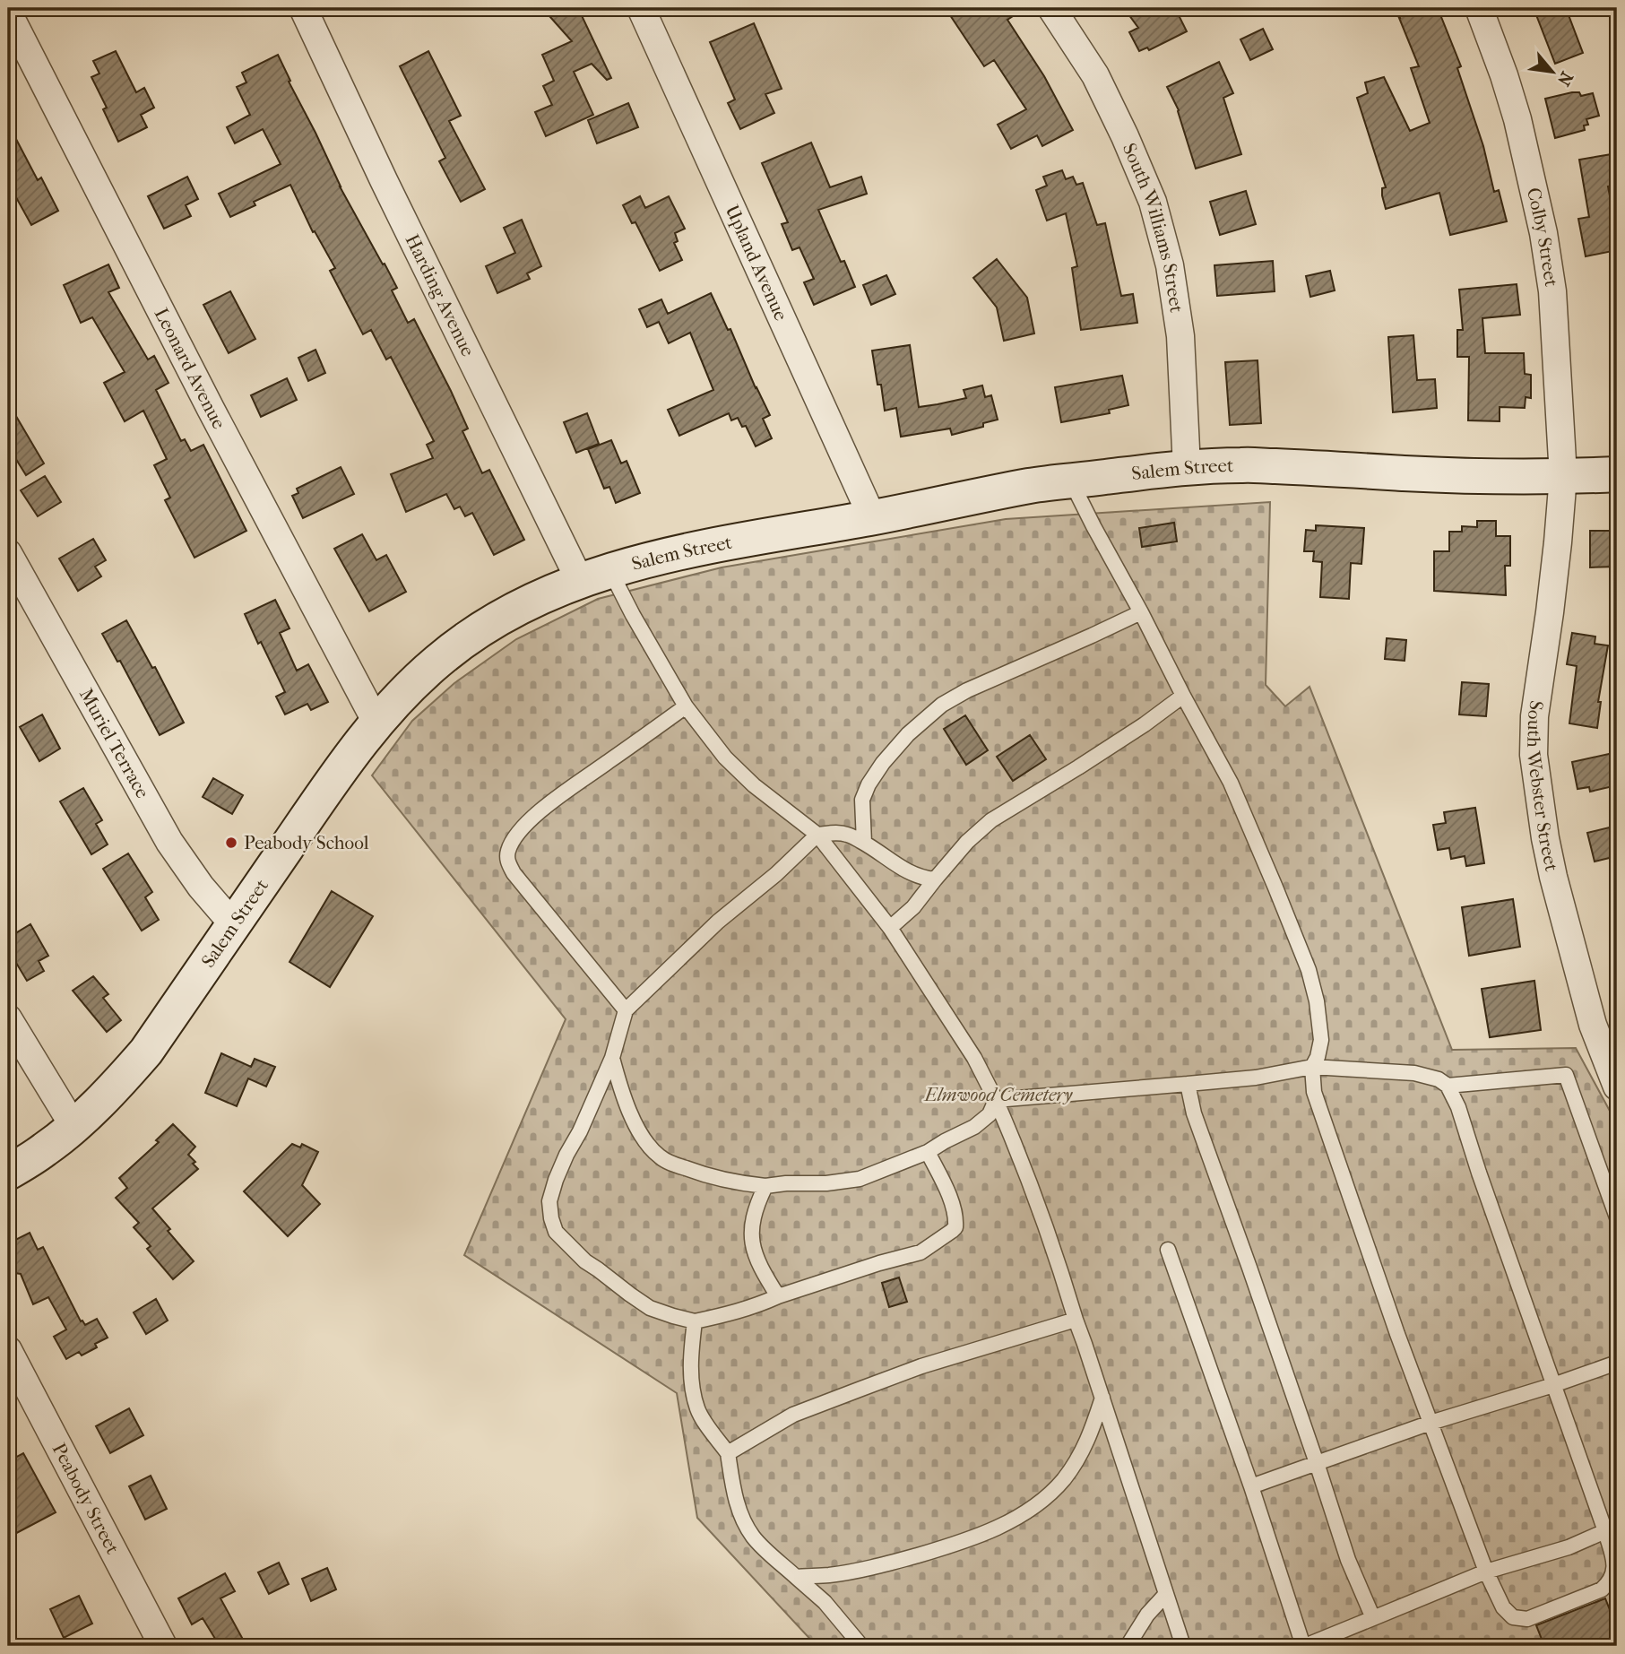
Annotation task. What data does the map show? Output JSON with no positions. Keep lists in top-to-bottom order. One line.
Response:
{"streets":{"main road":["Salem Street"],"street":["South Williams Street","Colby Street","Upland Avenue","Harding Avenue","Leonard Avenue","Muriel Terrace","South Webster Street","Peabody Street"]},"crossings":[["South Williams Street","Salem Street"],["Colby Street","Salem Street"],["Colby Street","South Webster Street"],["Upland Avenue","Salem Street"],["Harding Avenue","Salem Street"],["Leonard Avenue","Salem Street"],["Salem Street","Muriel Terrace"],["Salem Street","South Webster Street"]],"parks":["Elmwood Cemetery"],"places":["Peabody School"],"north":"bottom right"}
